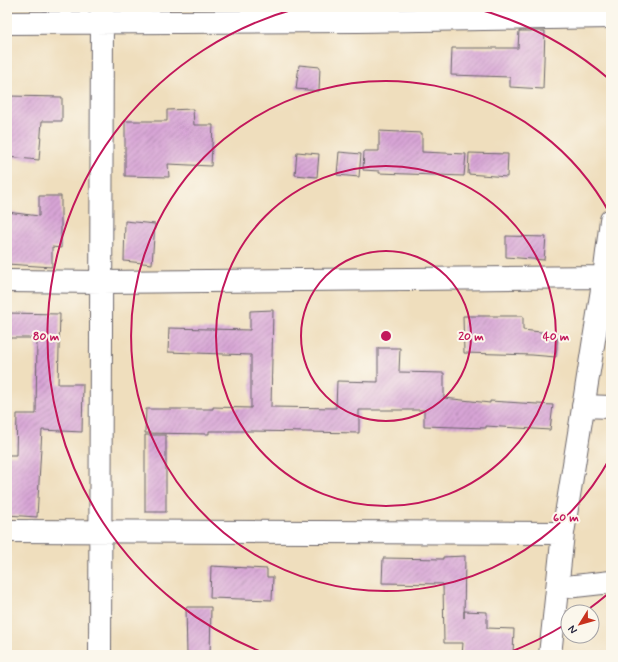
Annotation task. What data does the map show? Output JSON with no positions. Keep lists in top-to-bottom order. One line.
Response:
{"north":"bottom left","rings":["20 m","40 m","80 m","60 m"]}
